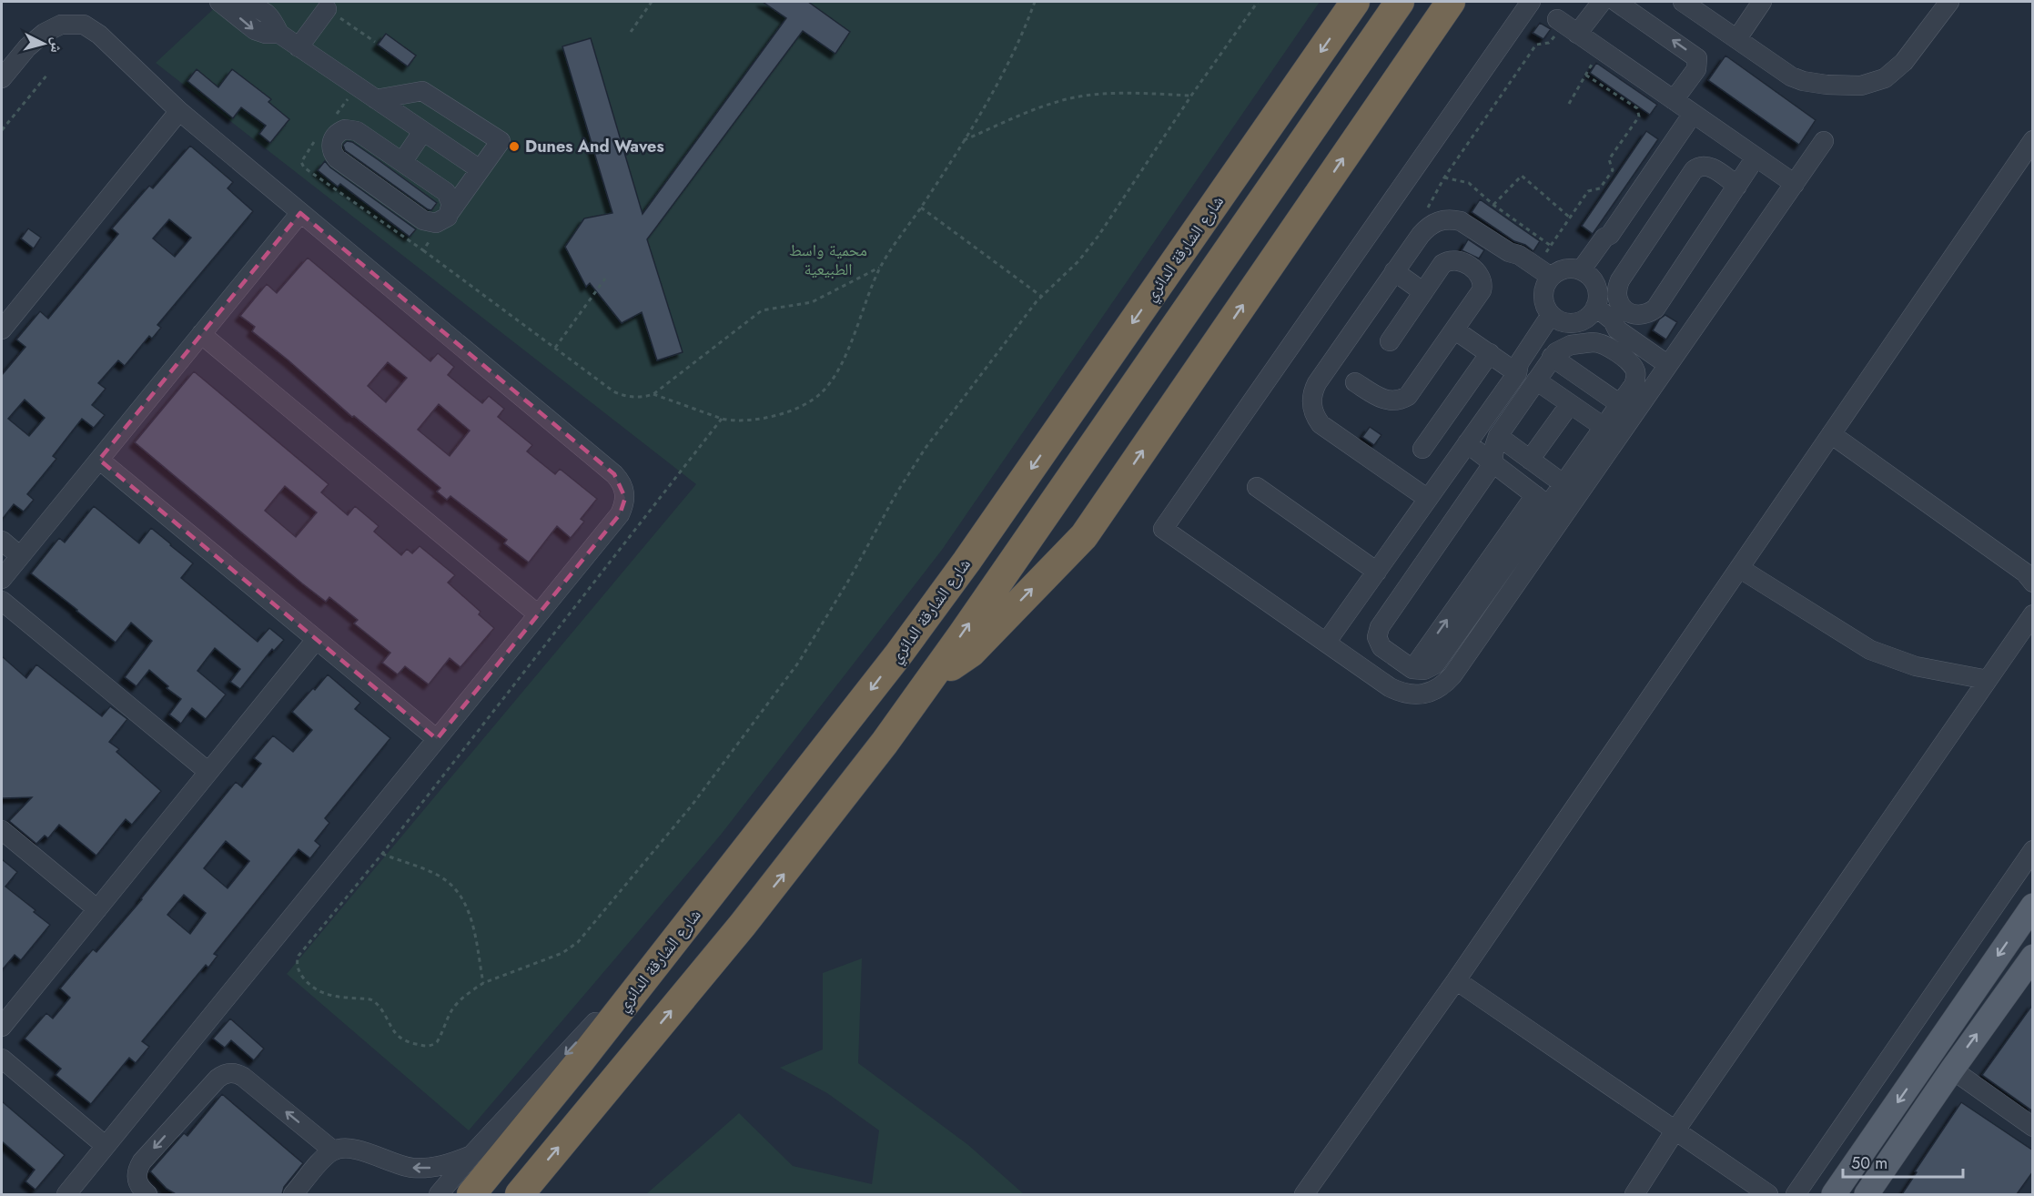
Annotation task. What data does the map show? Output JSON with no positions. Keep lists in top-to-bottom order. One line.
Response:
{"streets":{"highway":["شارع الشارقة الدائري"]},"parks":["محمية واسط الطبيعية"],"places":["Dunes And Waves"],"scale_bar":"50 m","north":"right"}
